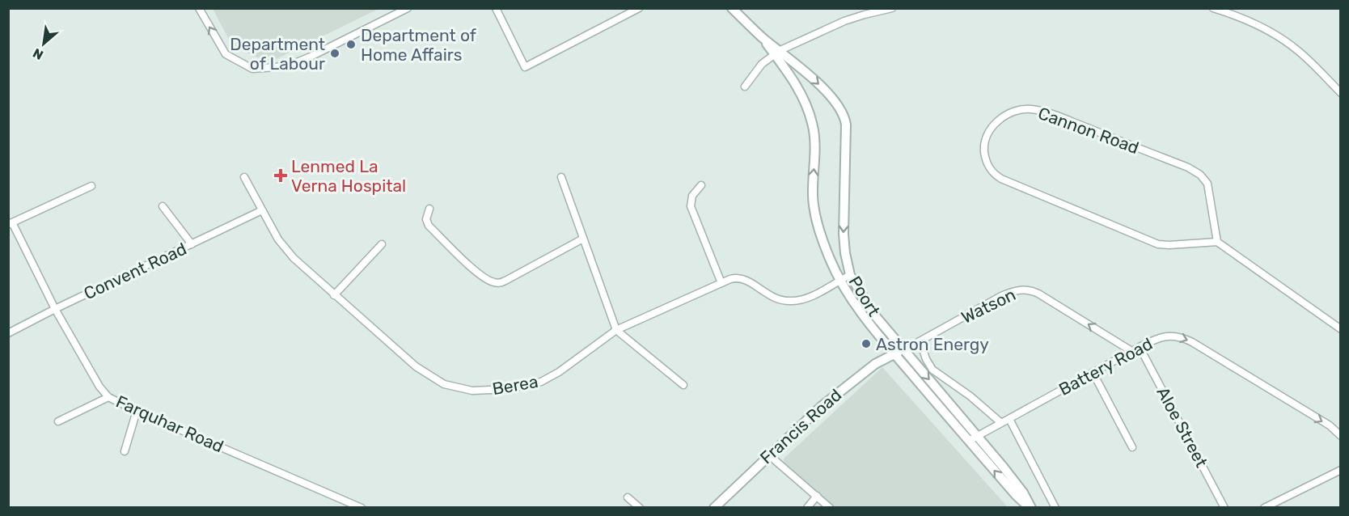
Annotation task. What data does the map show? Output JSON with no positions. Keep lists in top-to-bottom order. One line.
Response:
{"streets":{"street":["Cannon Road","Convent Road","Poort","Watson","Battery Road","Berea","Farquhar Road","Francis Road","Aloe Street"]},"crossings":[["Convent Road","Berea"],["Convent Road","Farquhar Road"],["Poort","Watson"],["Poort","Battery Road"],["Poort","Berea"],["Poort","Francis Road"],["Watson","Battery Road"],["Watson","Francis Road"],["Battery Road","Aloe Street"]],"one_way":["Watson","Battery Road"],"places":{"other":["Department of Home Affairs","Department of Labour","Astron Energy"],"health":["Lenmed La Verna Hospital"]},"north":"bottom left"}
